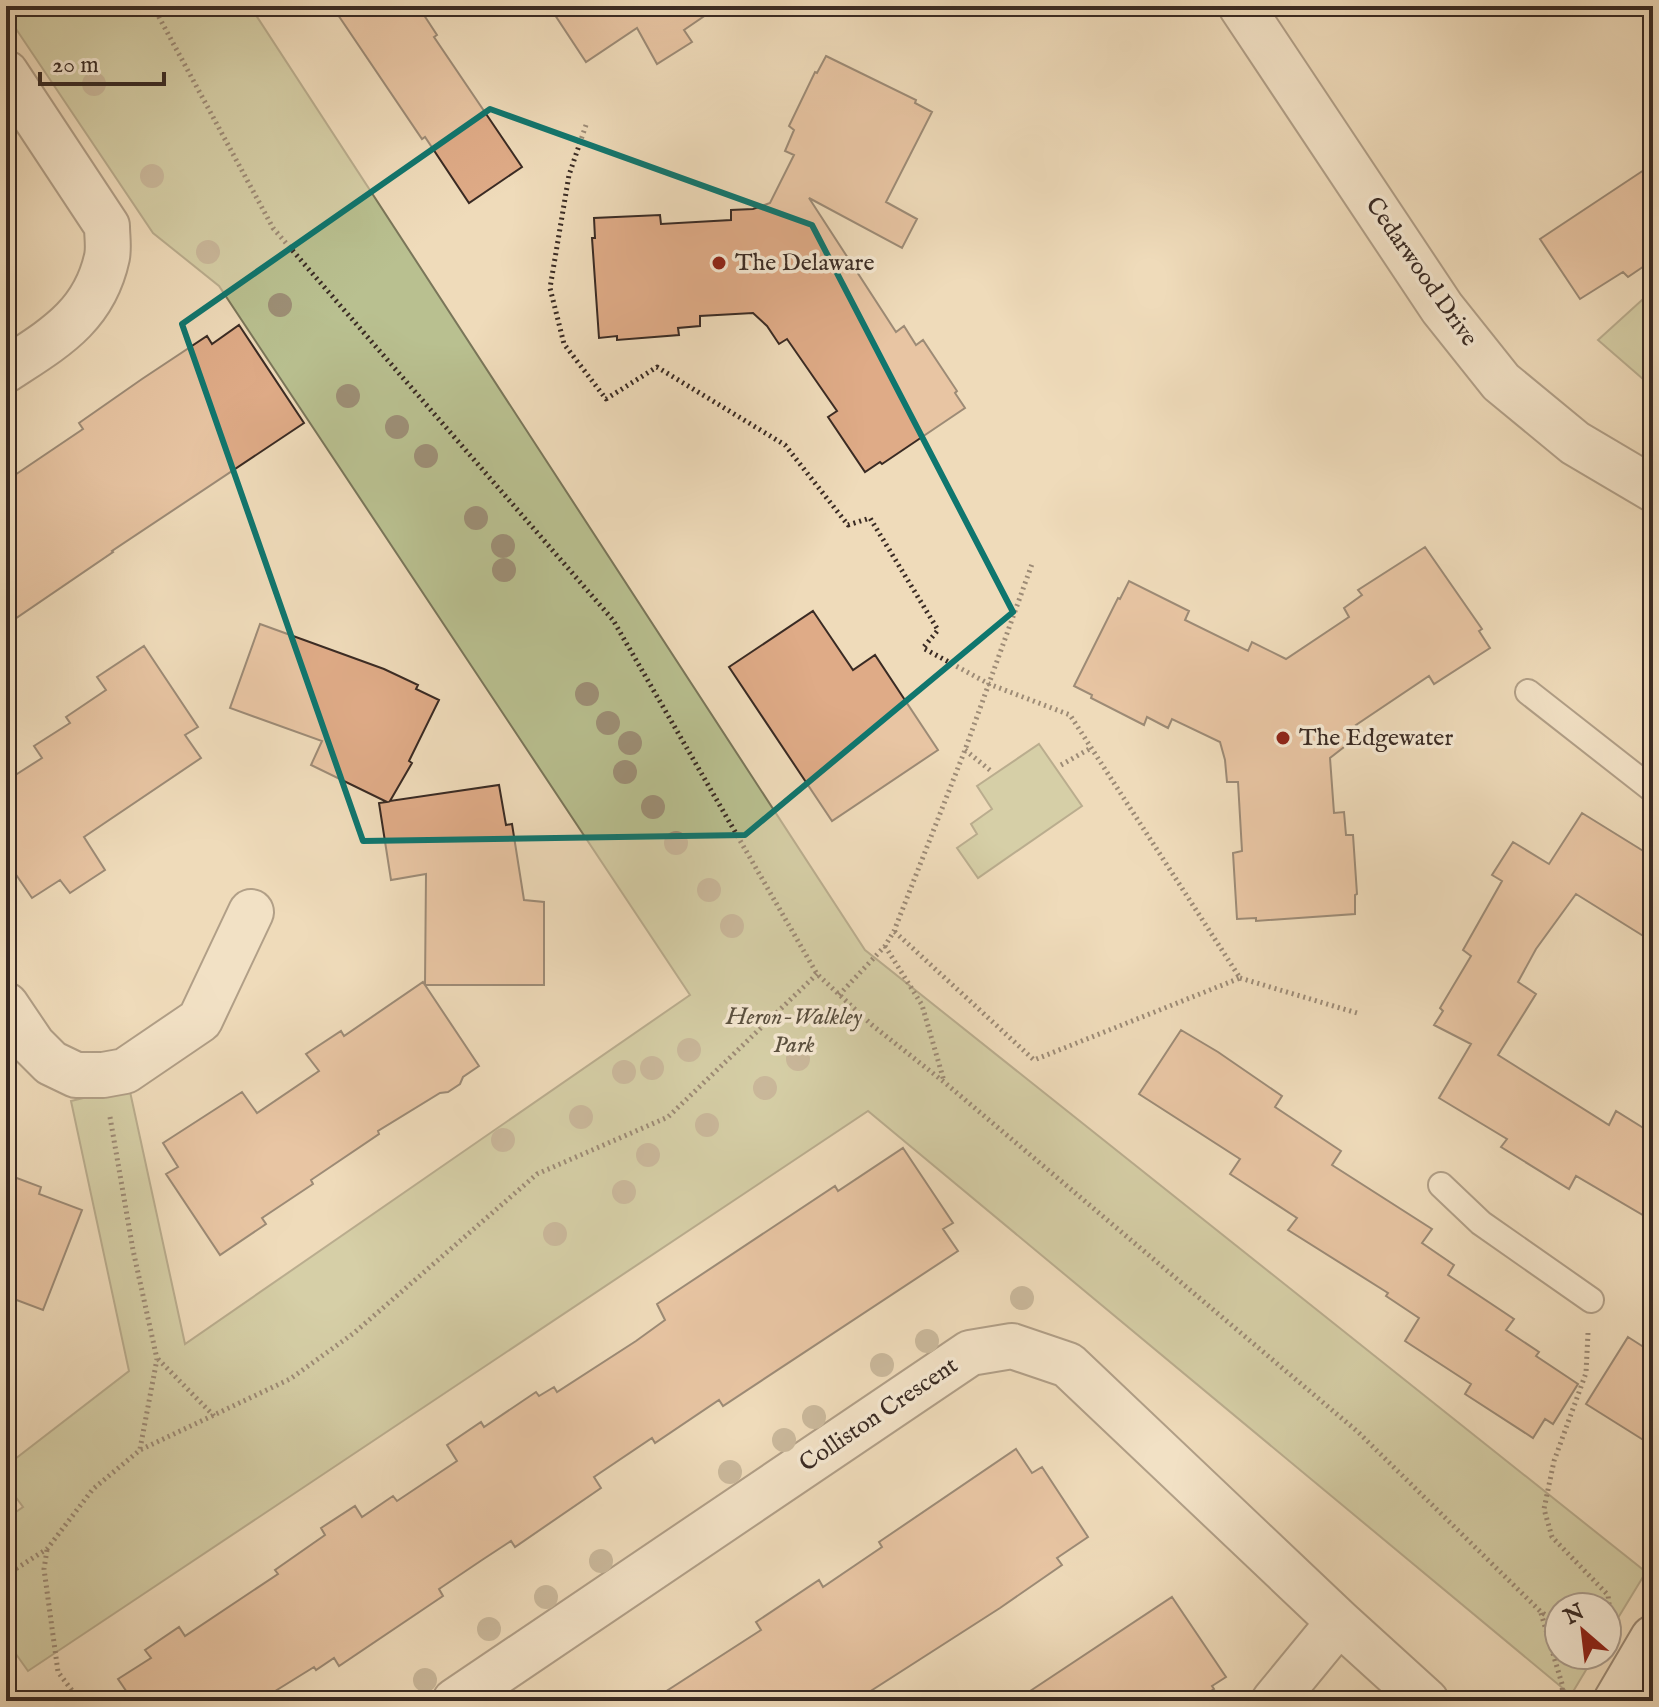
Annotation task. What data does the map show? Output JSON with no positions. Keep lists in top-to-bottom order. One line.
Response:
{"streets":{"street":["Cedarwood Drive","Colliston Crescent"]},"parks":["Heron-Walkley Park"],"places":["The Delaware","The Edgewater"],"scale_bar":"20 m","north":"top left"}
